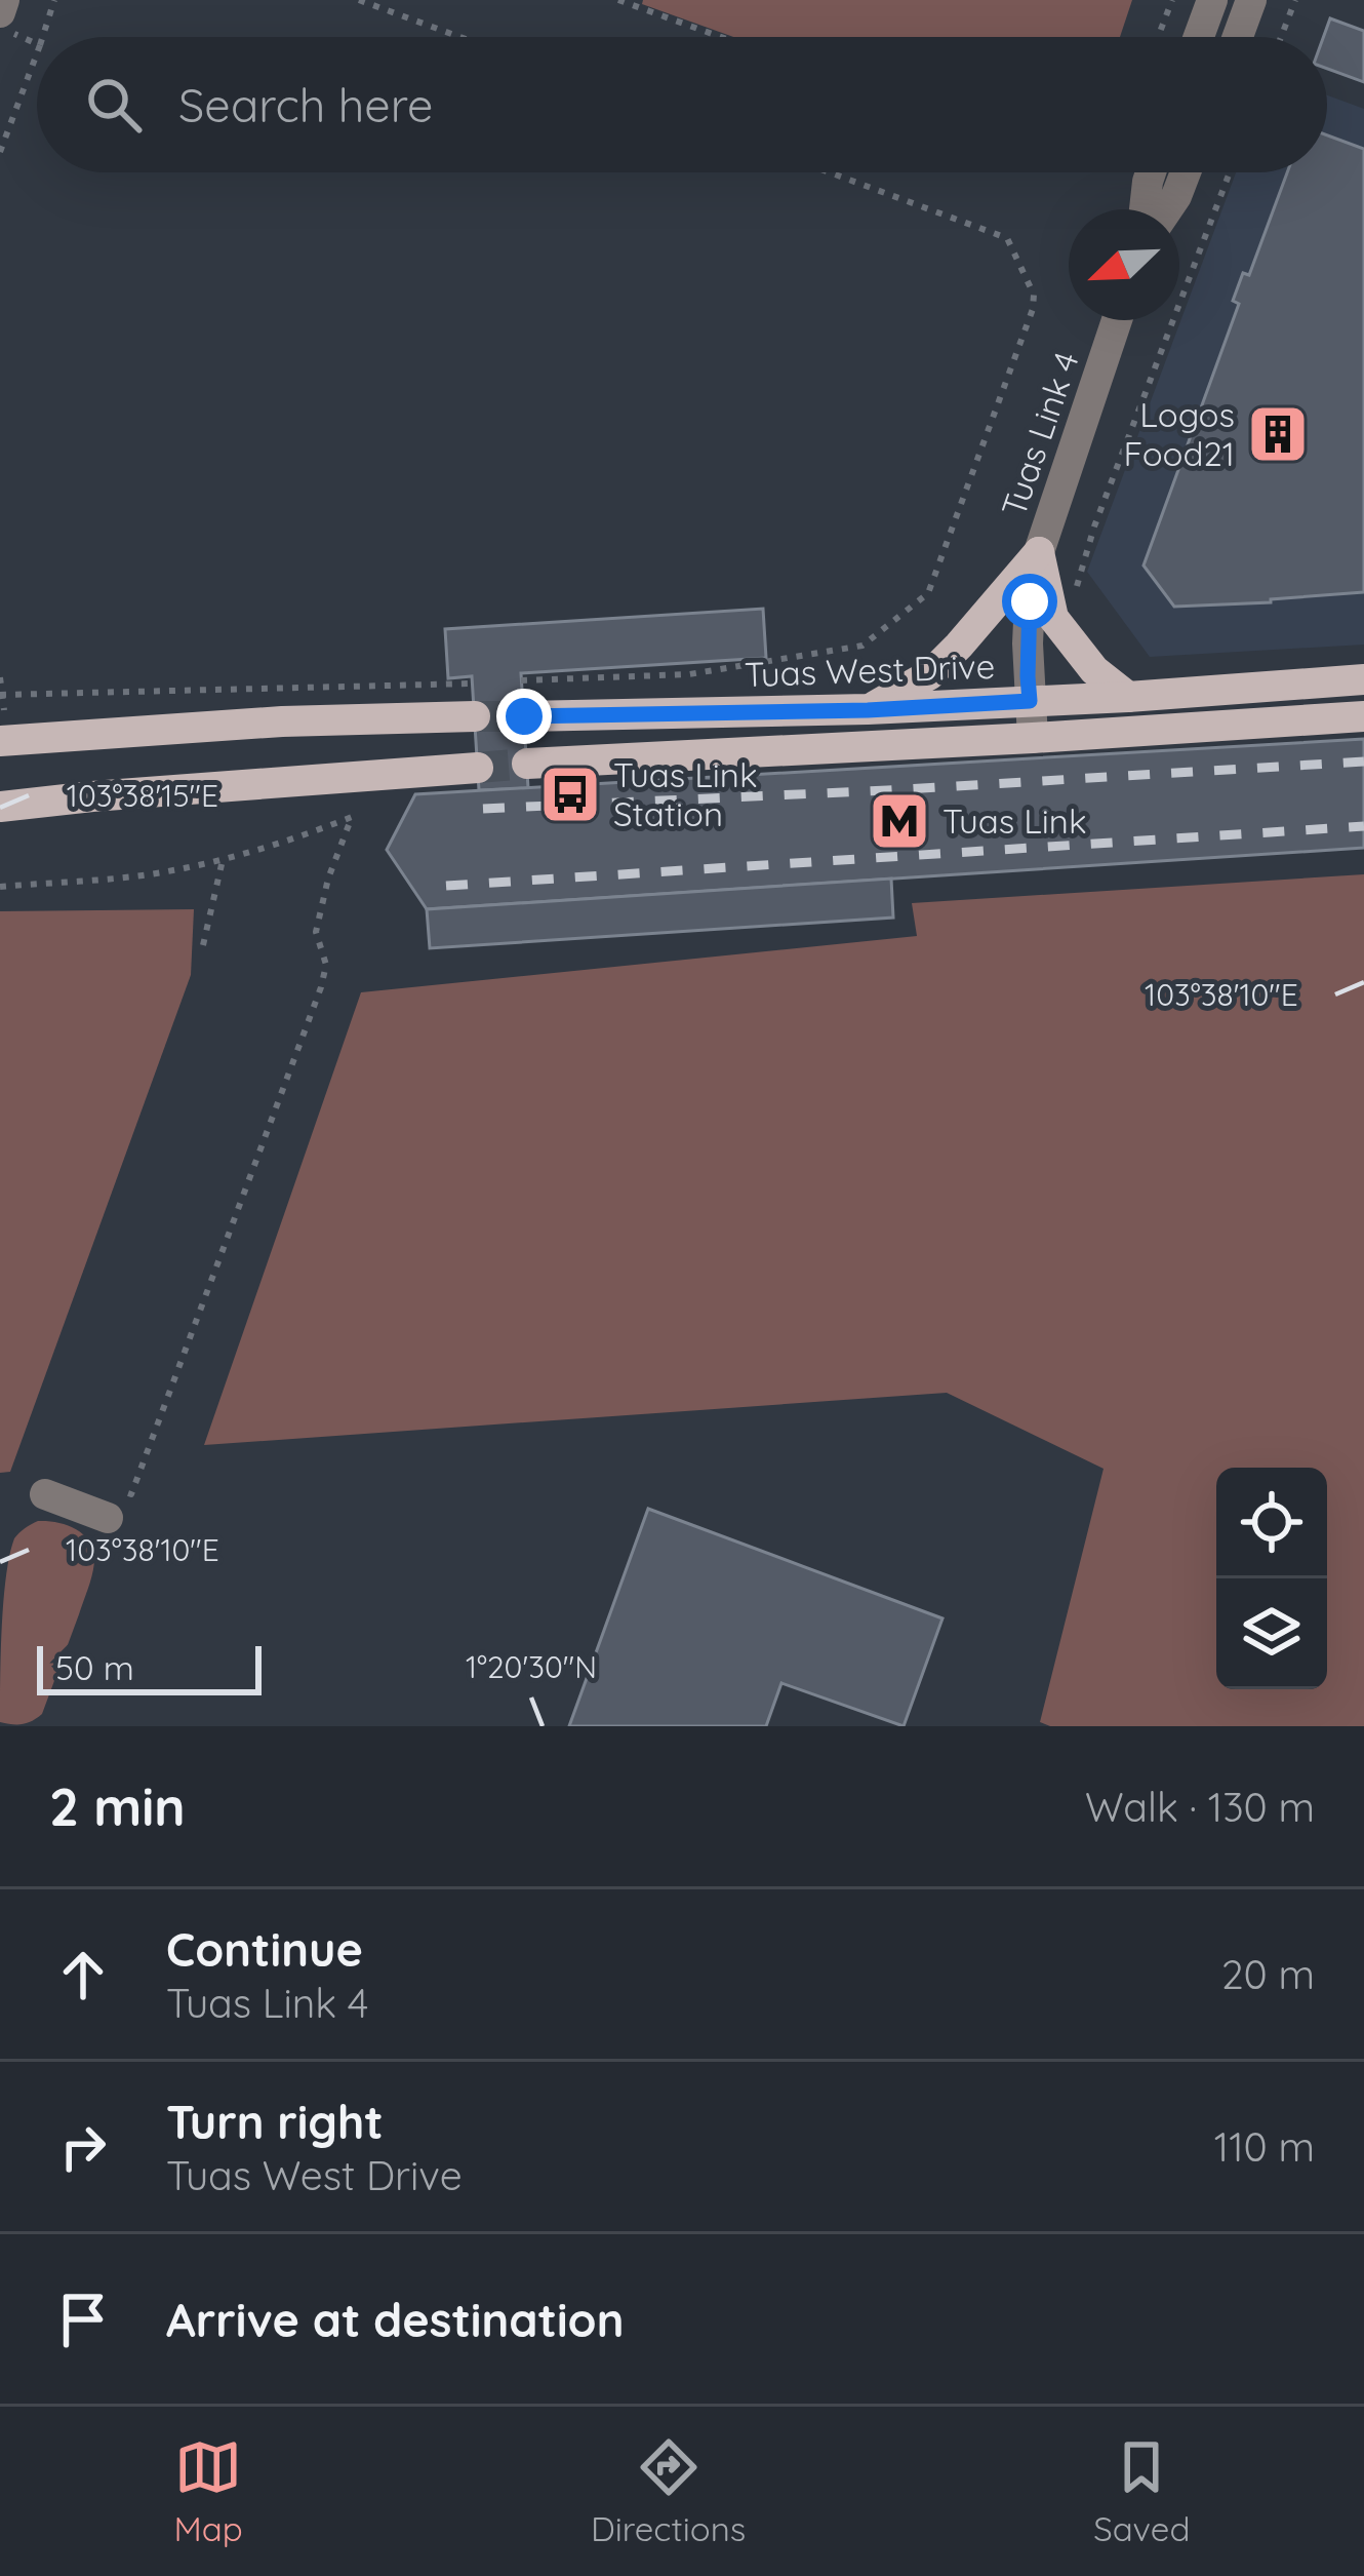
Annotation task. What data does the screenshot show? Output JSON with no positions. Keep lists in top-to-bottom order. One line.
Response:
{"streets":{"main road":["Tuas West Drive"],"street":["Tuas Link 4"]},"crossings":[["Tuas Link 4","Tuas West Drive"]],"places":{"building":["Logos Food21"],"bus stop":["Tuas Link Station"],"metro station":["Tuas Link"]},"scale_bar":"50 m","north":"bottom left","page":{"search":"Search here","scale":"50 m","heading":["2 min","Walk · 130 m"],"list":[["Continue","Tuas Link 4","20 m"],["Turn right","Tuas West Drive","110 m"],"Arrive at destination"],"nav":["Map","Directions","Saved"]},"coordinates":["103°38'15\"E","103°38'10\"E","1°20'30\"N"]}
